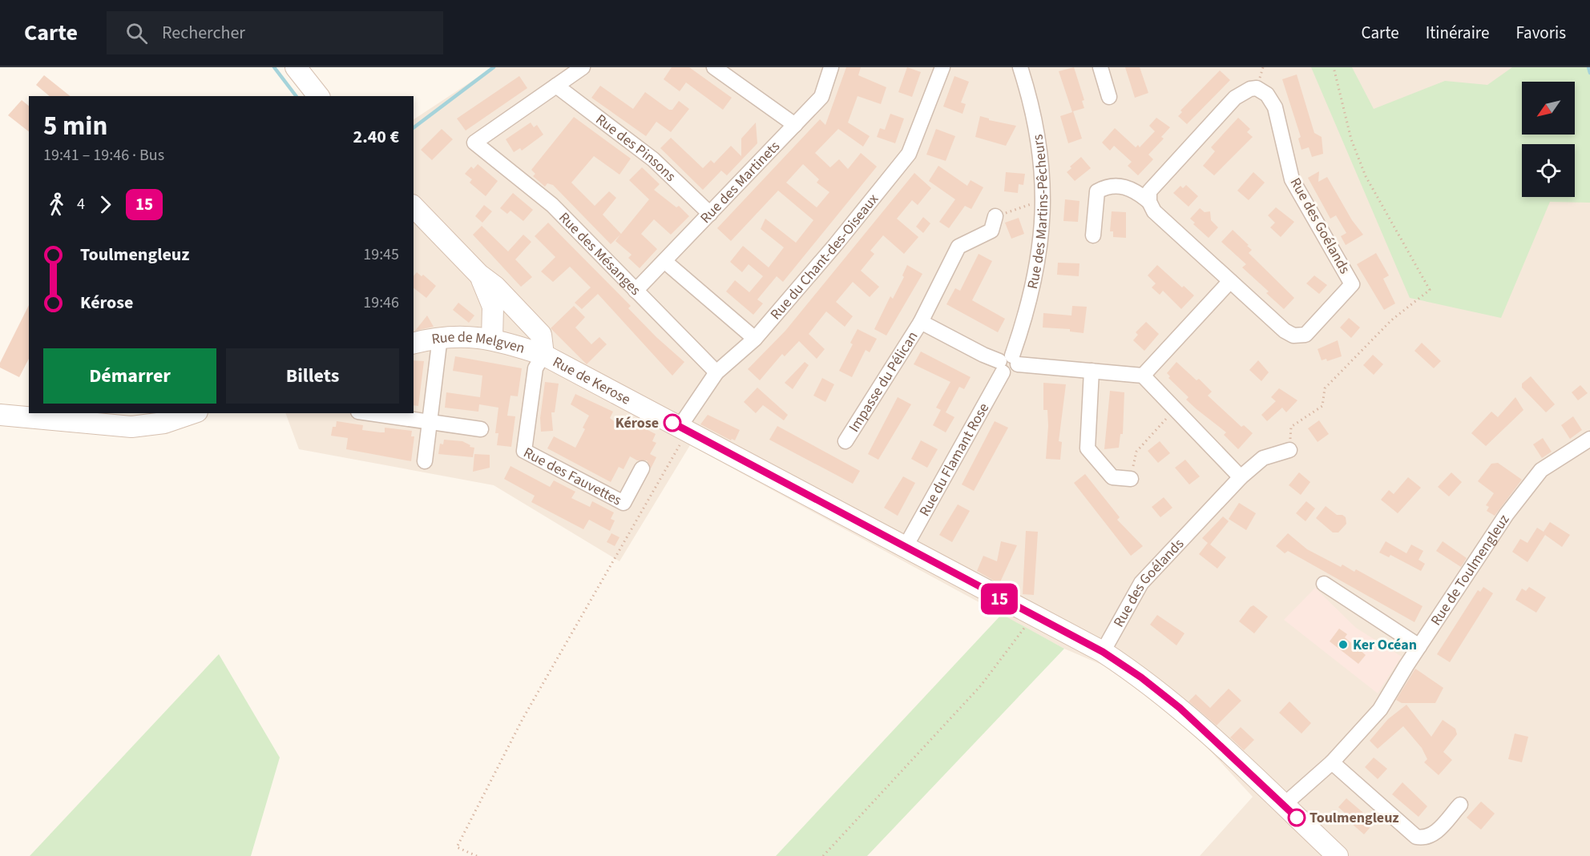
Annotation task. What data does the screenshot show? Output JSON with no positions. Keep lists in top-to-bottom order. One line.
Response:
{"streets":{"main road":["Rue de Melgven","Rue de Kerose"],"street":["Rue des Pinsons","Rue des Martinets","Rue des Martins-Pêcheurs","Rue des Goélands","Rue des Mésanges","Rue du Chant-des-Oiseaux","Impasse du Pélican","Rue du Flamant Rose","Rue des Fauvettes","Rue de Toulmengleuz"]},"crossings":[["Rue des Pinsons","Rue des Martinets"],["Rue des Pinsons","Rue des Mésanges"],["Rue des Martinets","Rue des Mésanges"],["Rue des Martins-Pêcheurs","Impasse du Pélican"],["Rue des Martins-Pêcheurs","Rue du Flamant Rose"],["Rue des Goélands","Rue de Kerose"],["Rue des Mésanges","Rue du Chant-des-Oiseaux"],["Rue du Chant-des-Oiseaux","Rue de Kerose"],["Rue de Melgven","Rue de Kerose"],["Rue de Melgven","Rue des Fauvettes"],["Rue de Kerose","Rue du Flamant Rose"],["Rue de Kerose","Rue des Fauvettes"],["Rue de Kerose","Rue de Toulmengleuz"],["Impasse du Pélican","Rue du Flamant Rose"]],"places":["Kérose","Ker Océan","Toulmengleuz"],"lines":["bus line 15"],"north":"bottom left","page":{"header":"Carte","search":"Rechercher","nav":["Carte","Itinéraire","Favoris"],"on_map":"15","heading":["5 min","19:41 – 19:46 · Bus","2.40 €"],"legs":["4","15"],"list":[{"name":"Toulmengleuz","value":"19:45"},{"name":"Kérose","value":"19:46"}],"buttons":["Démarrer","Billets"]}}
